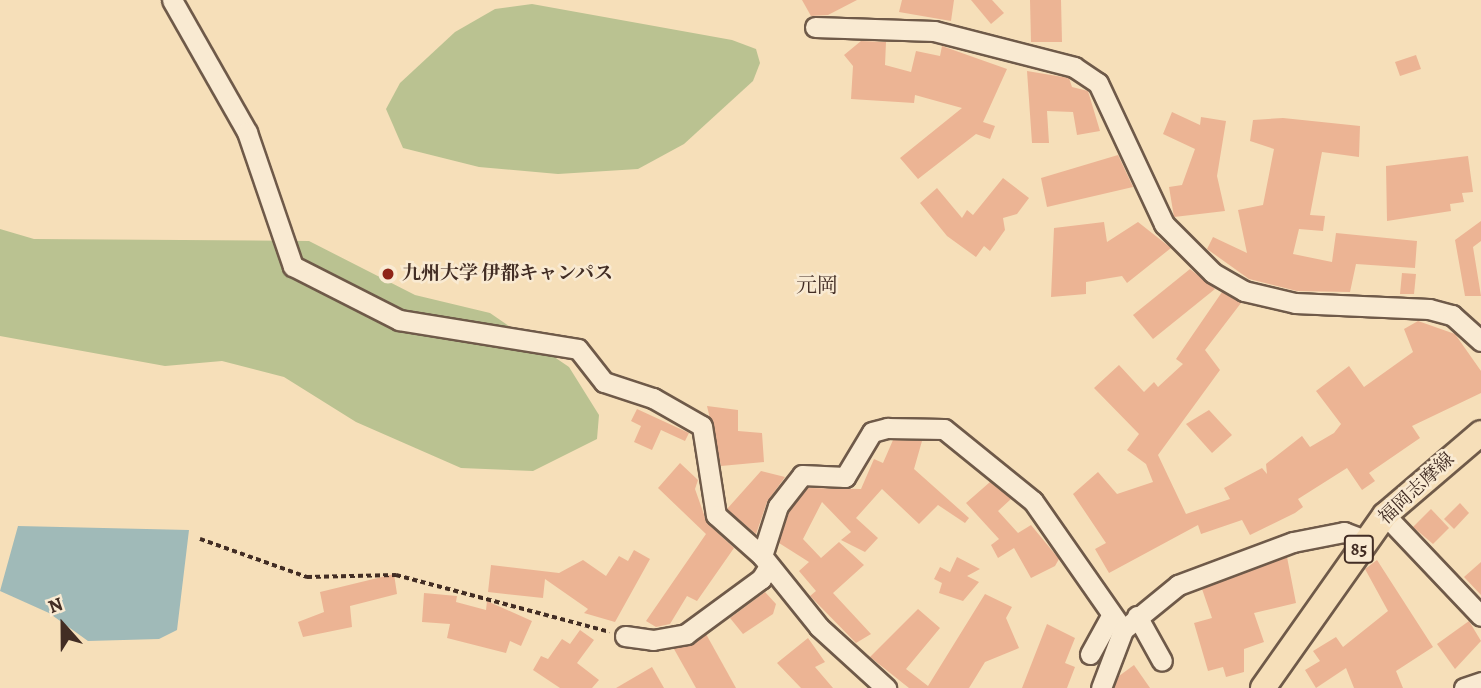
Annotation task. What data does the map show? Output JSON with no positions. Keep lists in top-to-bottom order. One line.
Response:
{"streets":{"main road":["福岡志摩線","85"]},"districts":["元岡"],"places":["九州大学 伊都キャンパス"],"north":"top"}
